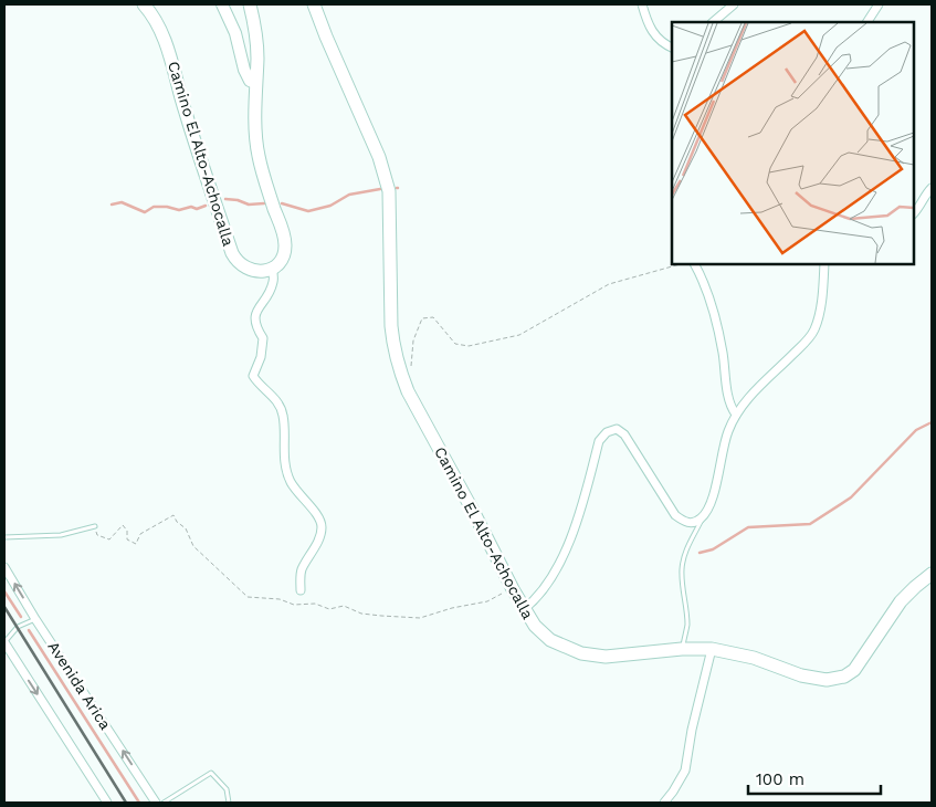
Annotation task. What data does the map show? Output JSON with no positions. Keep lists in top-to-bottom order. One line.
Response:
{"streets":{"main road":["Camino El Alto-Achocalla"],"street":["Avenida Arica"]},"scale_bar":"100 m"}
